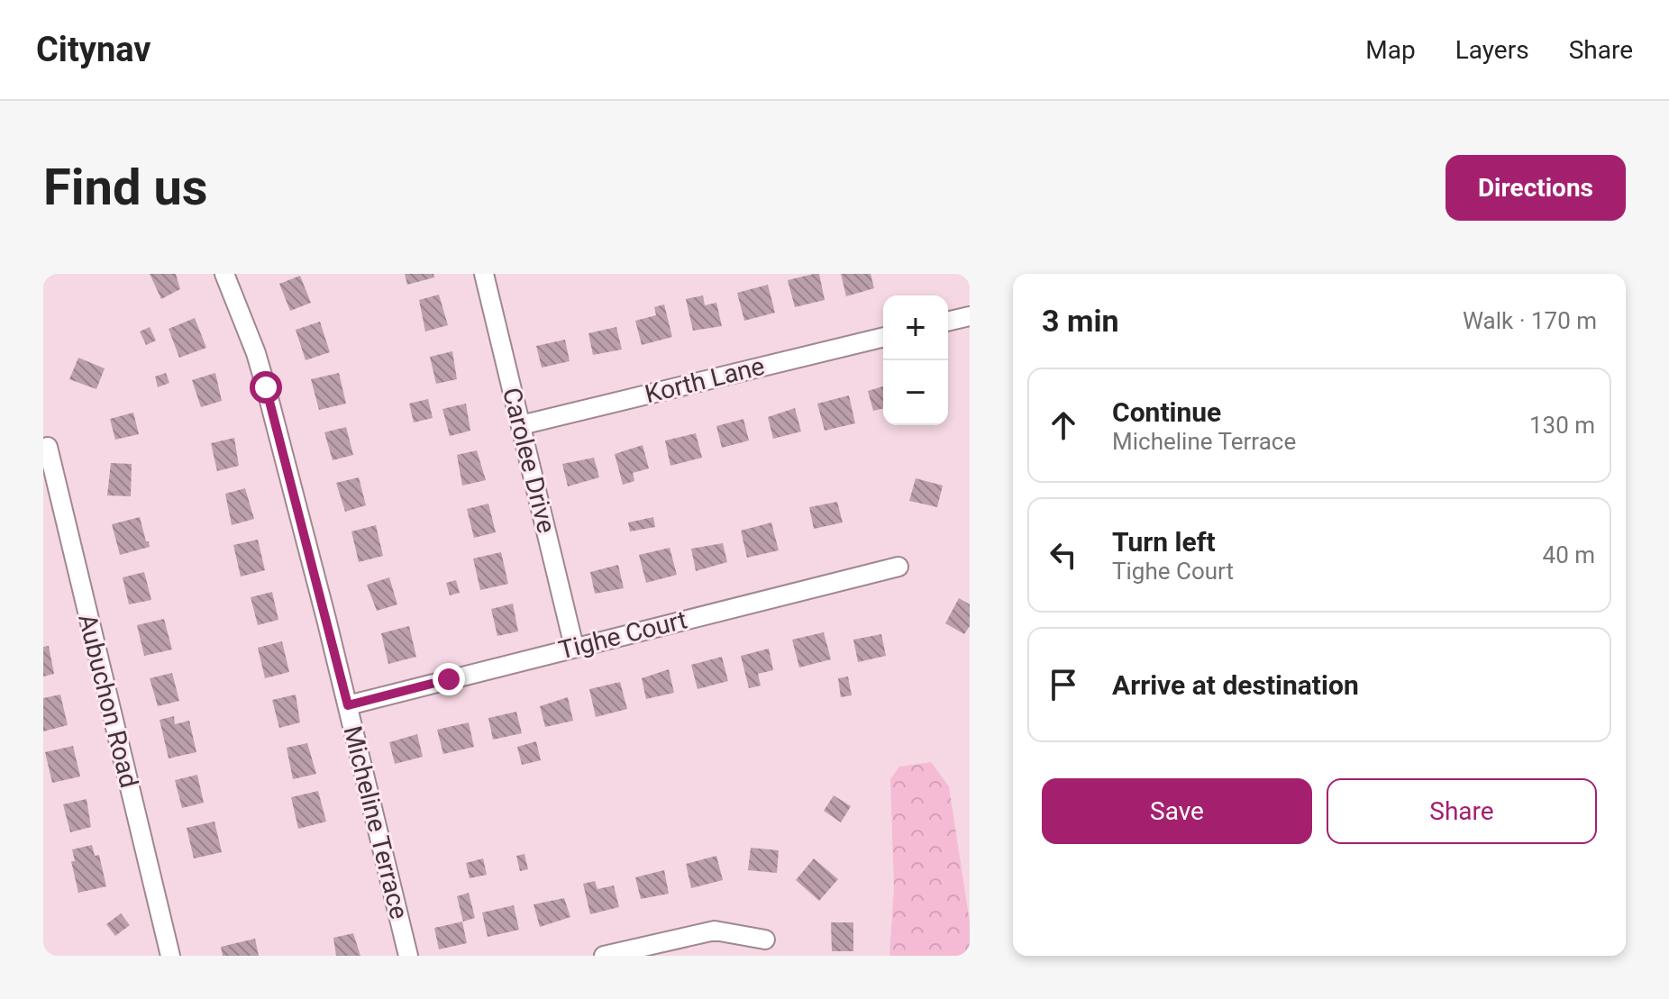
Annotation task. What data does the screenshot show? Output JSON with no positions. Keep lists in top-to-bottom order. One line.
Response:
{"streets":{"street":["Korth Lane","Carolee Drive","Tighe Court","Aubuchon Road","Micheline Terrace"]},"crossings":[["Korth Lane","Carolee Drive"],["Carolee Drive","Tighe Court"],["Tighe Court","Micheline Terrace"]],"page":{"header":"Citynav","nav":["Map","Layers","Share"],"buttons":["Directions",["Save","Share"]],"title":"Find us","heading":["3 min","Walk · 170 m"],"map_buttons":["+","−"],"list":[["Continue","Micheline Terrace","130 m"],["Turn left","Tighe Court","40 m"],"Arrive at destination"]}}
